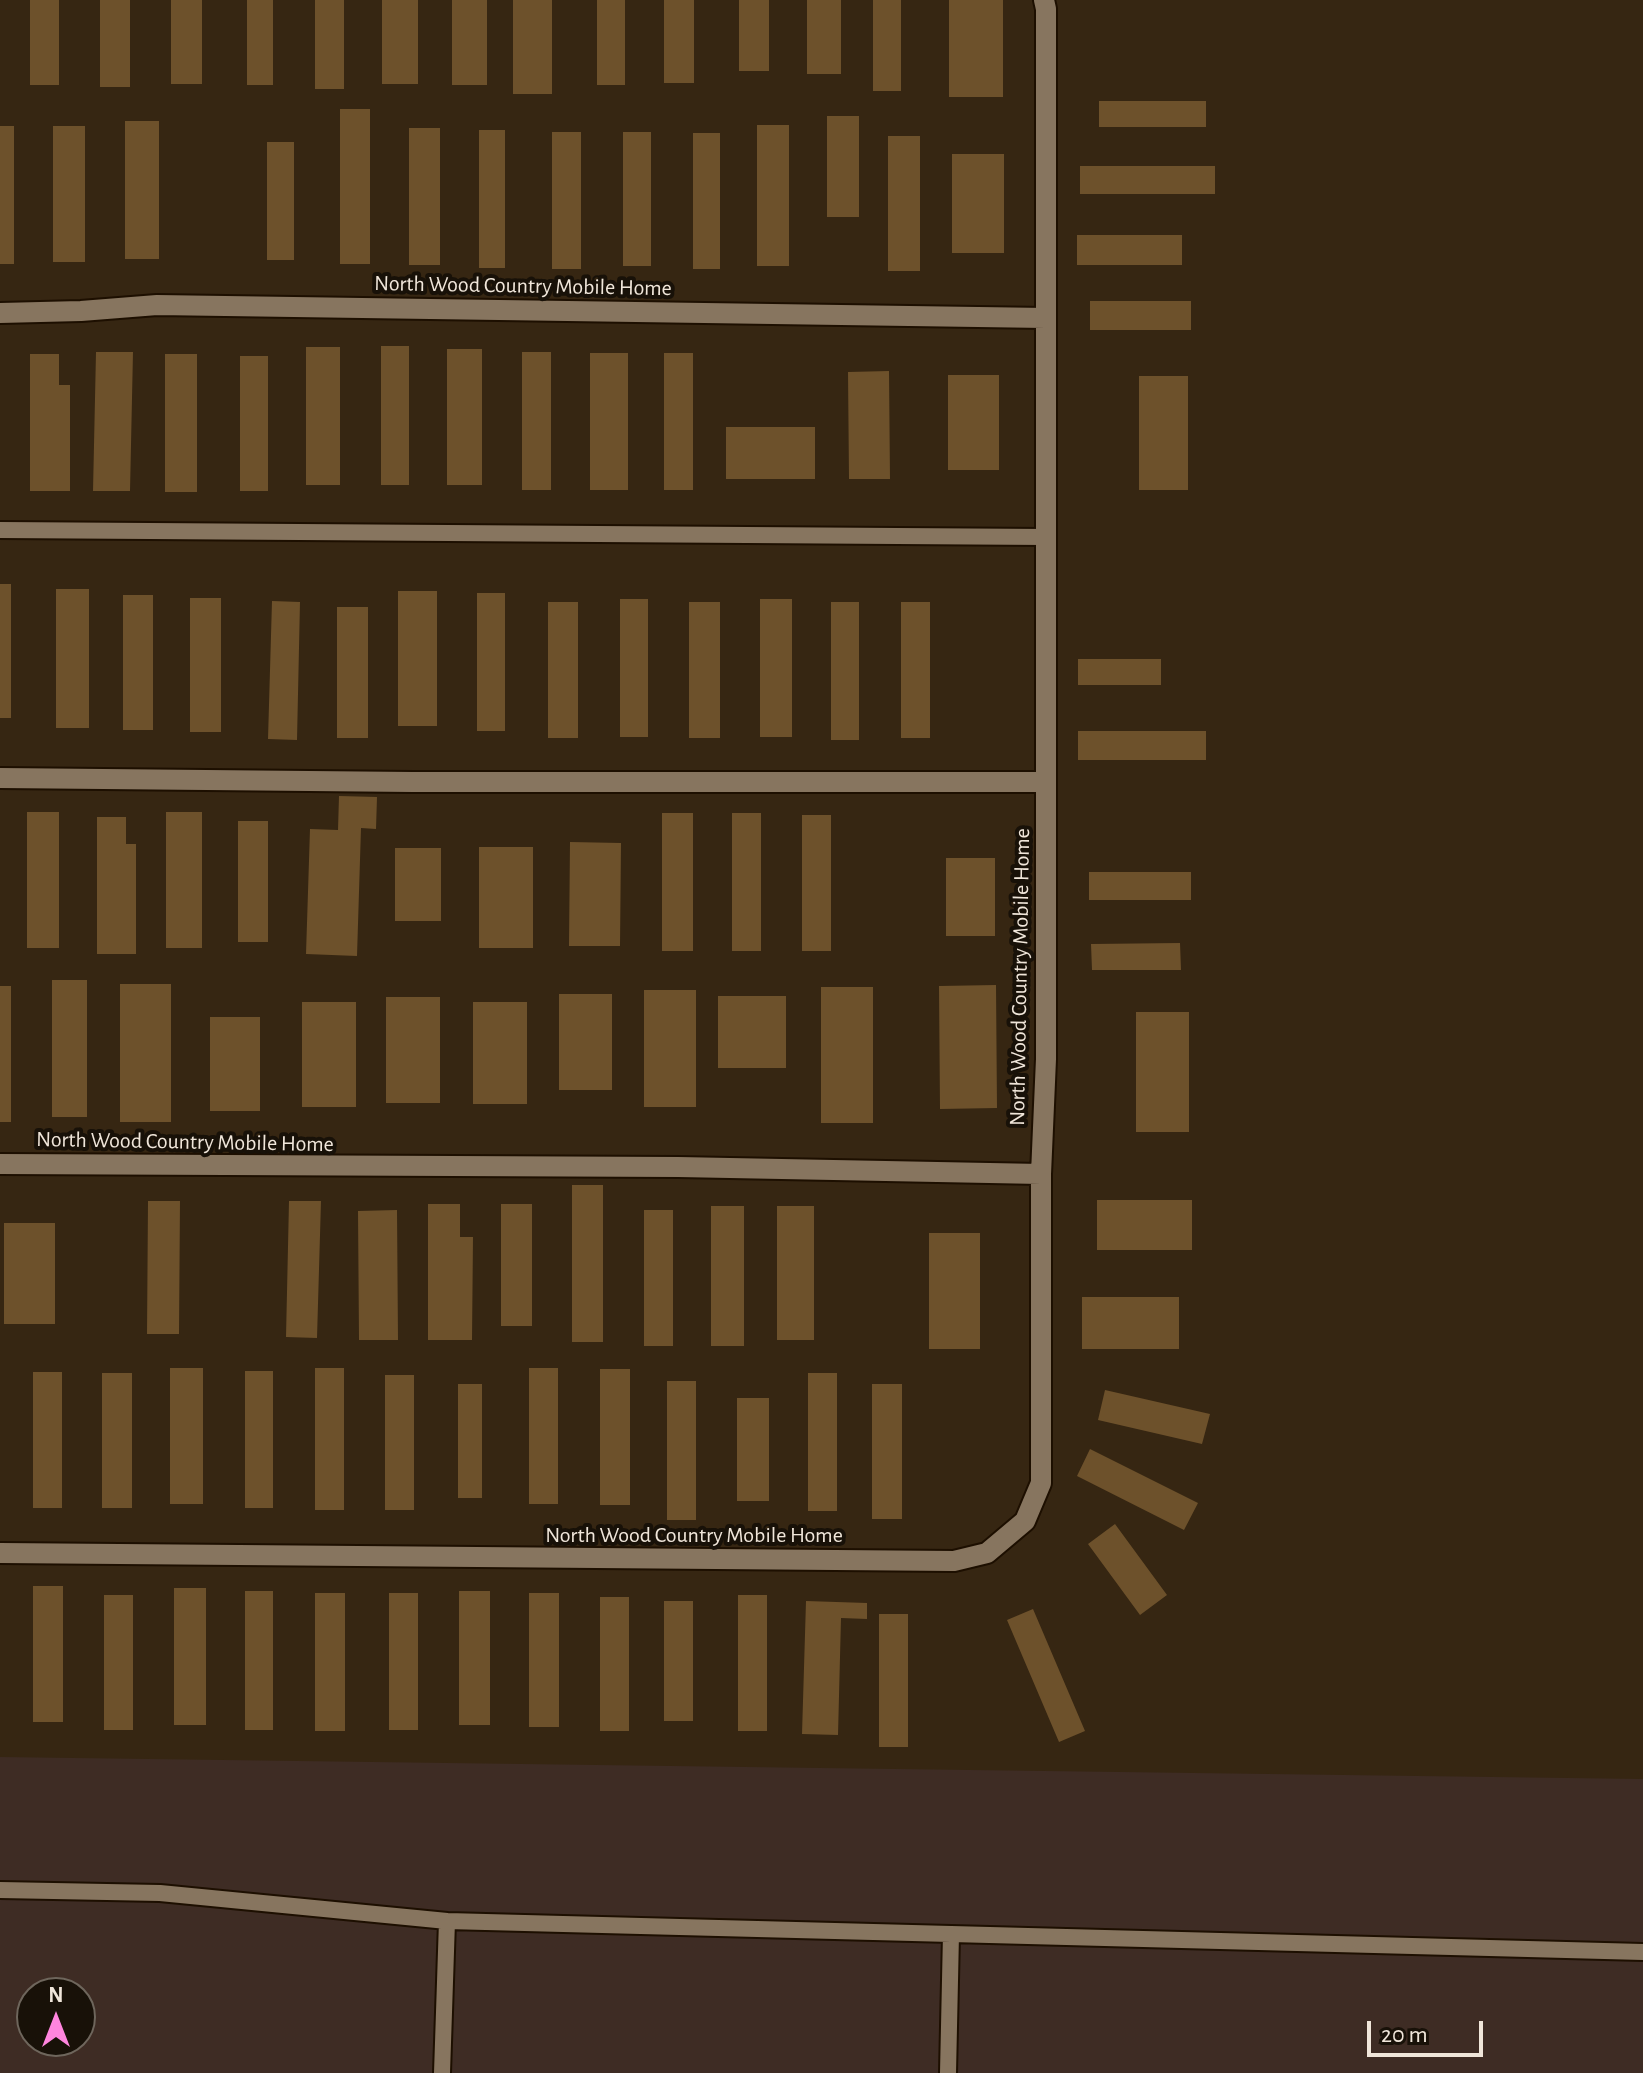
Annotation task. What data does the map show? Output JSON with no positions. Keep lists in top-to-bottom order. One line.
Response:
{"streets":{"street":["North Wood Country Mobile Home"]},"scale_bar":"20 m","north":"top"}
